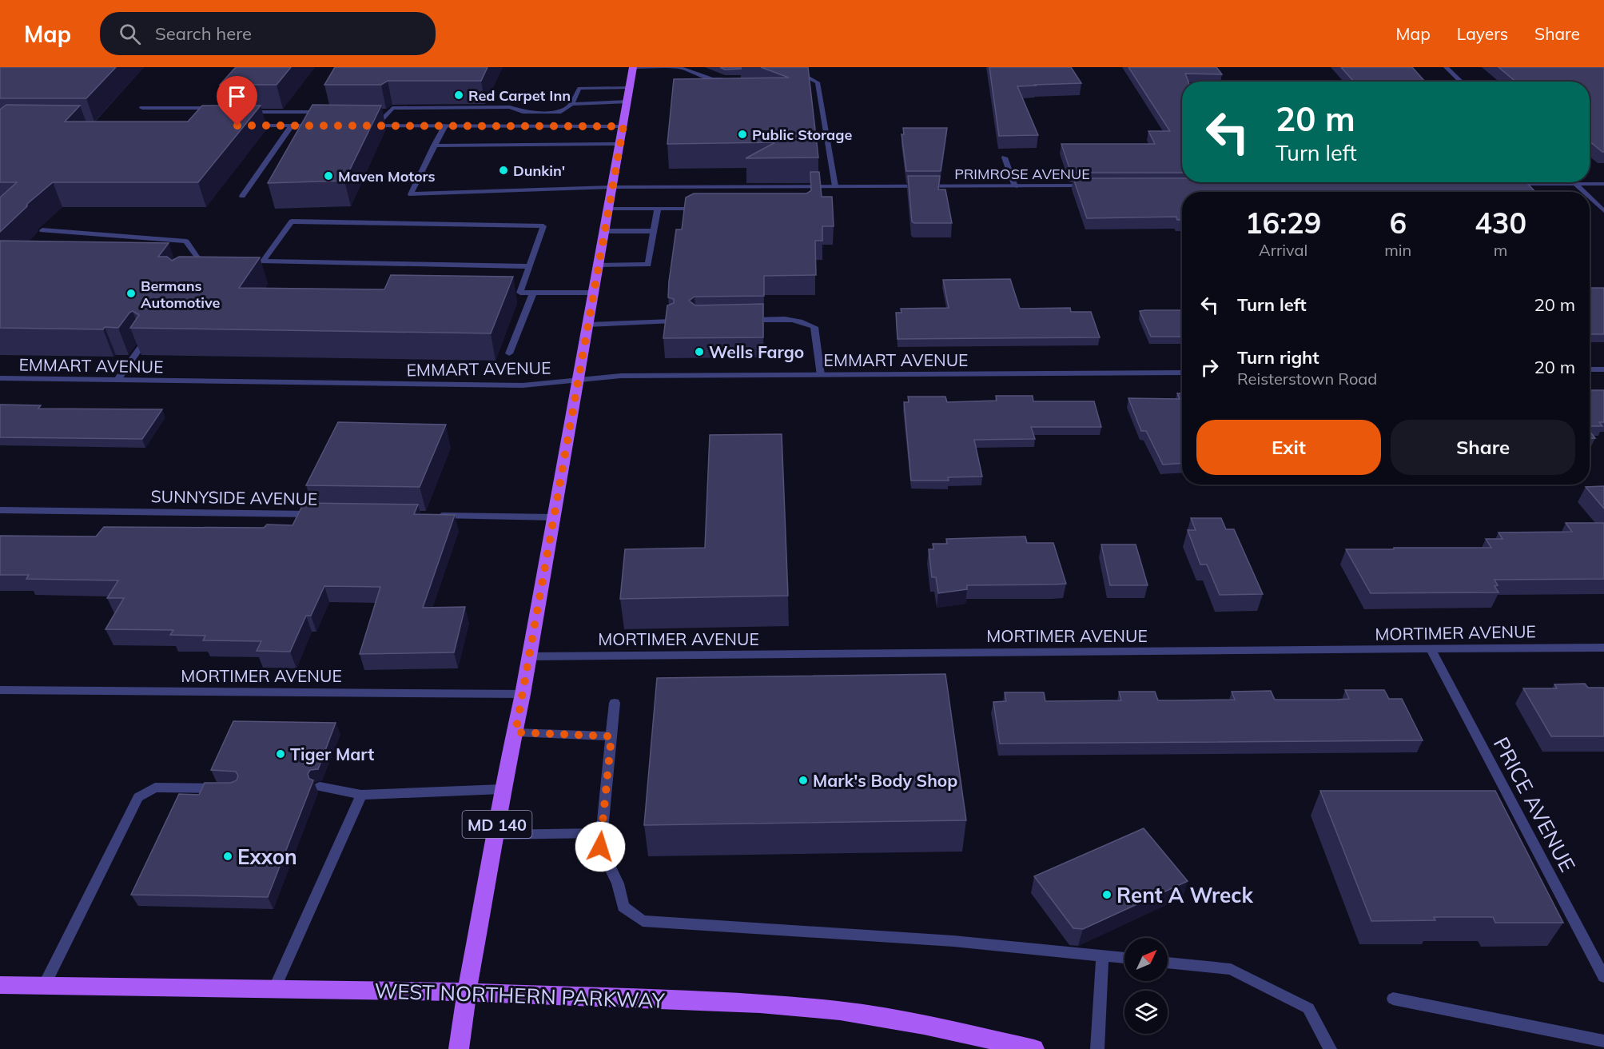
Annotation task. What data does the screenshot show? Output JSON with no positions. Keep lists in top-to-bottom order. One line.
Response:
{"streets":{"main road":["MD 140","WEST NORTHERN PARKWAY"],"street":["PRIMROSE AVENUE","EMMART AVENUE","SUNNYSIDE AVENUE","MORTIMER AVENUE","PRICE AVENUE"]},"crossings":[["PRIMROSE AVENUE","MD 140"],["EMMART AVENUE","MD 140"],["MORTIMER AVENUE","PRICE AVENUE"],["MORTIMER AVENUE","MD 140"],["MD 140","WEST NORTHERN PARKWAY"]],"places":["Red Carpet Inn","Public Storage","Dunkin'","Maven Motors","Bermans Automotive","Wells Fargo","Tiger Mart","Mark's Body Shop","Exxon","Rent A Wreck"],"north":"top right","page":{"header":"Map","search":"Search here","nav":["Map","Layers","Share"],"turn":["20 m","Turn left"],"eta":["16:29","Arrival","6","min","430","m"],"list":[{"name":"Turn left","value":"20 m"},{"name":"Turn right","note":"Reisterstown Road","value":"20 m"}],"buttons":["Exit","Share"]}}
